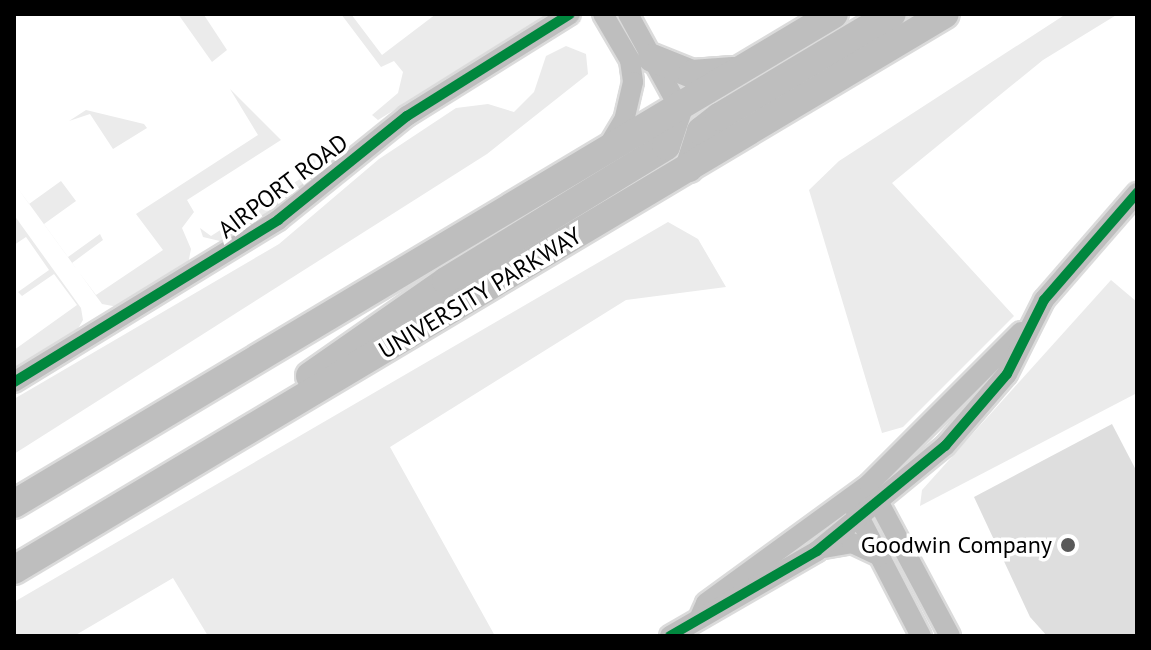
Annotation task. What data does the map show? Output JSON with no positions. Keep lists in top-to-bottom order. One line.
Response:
{"streets":{"highway":["UNIVERSITY PARKWAY"],"street":["AIRPORT ROAD"]},"places":["Goodwin Company"]}
